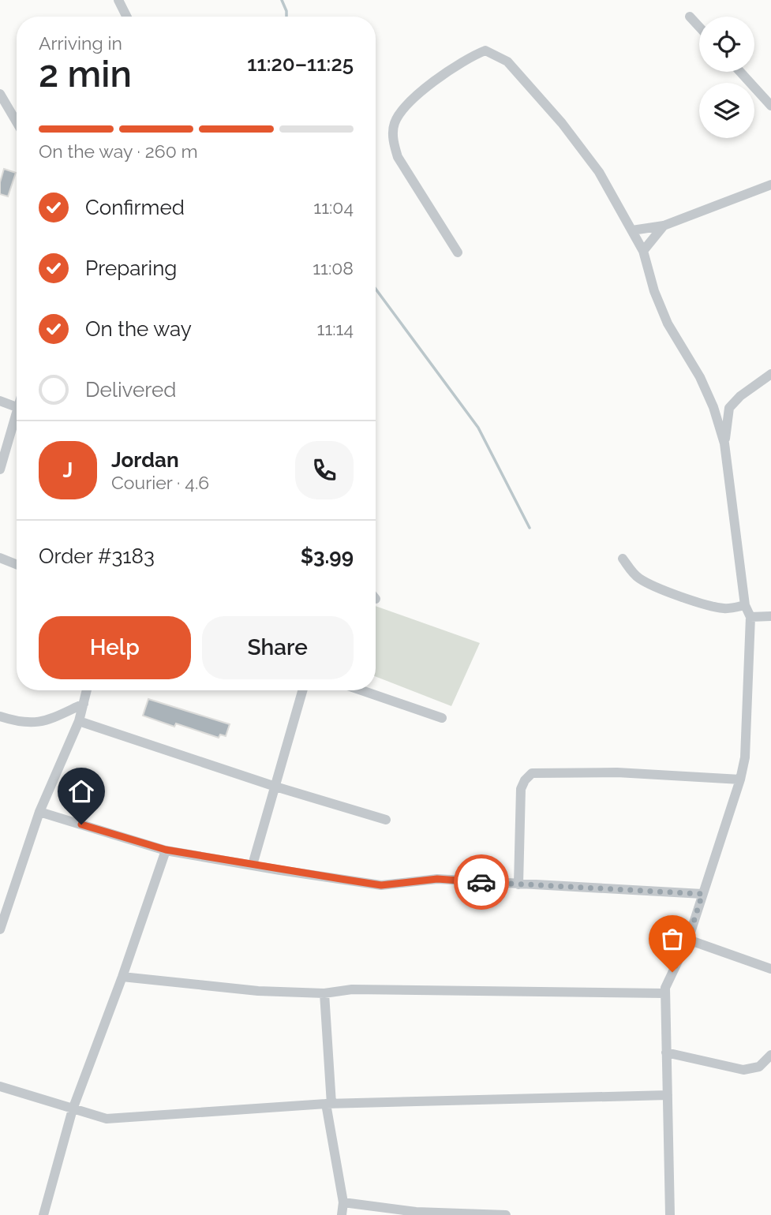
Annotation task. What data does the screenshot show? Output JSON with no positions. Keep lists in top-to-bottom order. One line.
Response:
{"page":{"heading":["2 min","Arriving in","11:20–11:25"],"panel":["Jordan","Courier · 4.6","Order #3183","$3.99"],"bar":"On the way · 260 m","list":[["Confirmed","11:04"],["Preparing","11:08"],["On the way","11:14"],"Delivered"],"round":"J","buttons":["Help","Share"]}}
